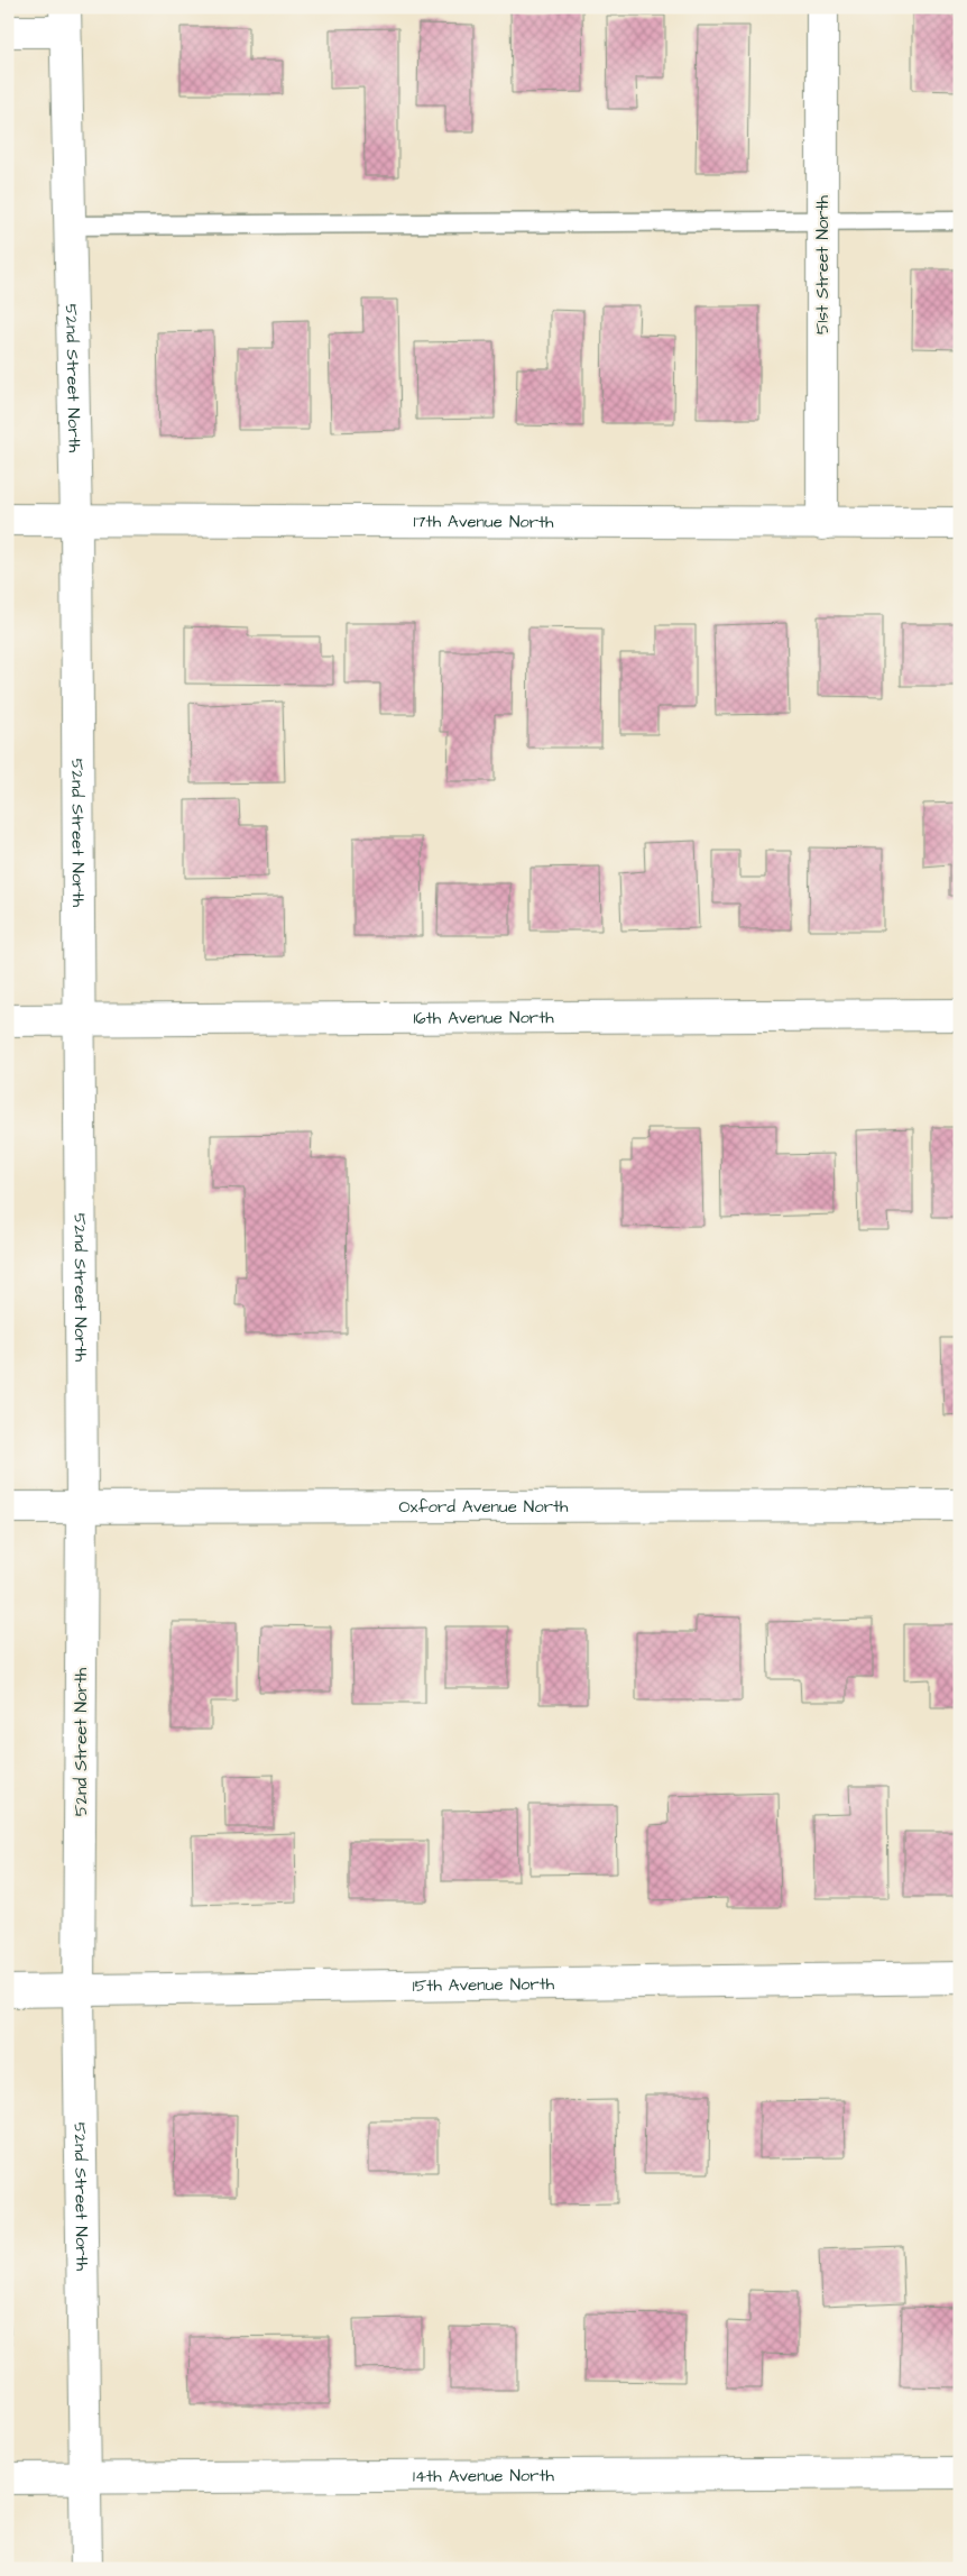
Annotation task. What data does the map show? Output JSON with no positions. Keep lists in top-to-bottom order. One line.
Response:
{"streets":{"street":["51st Street North","52nd Street North","17th Avenue North","16th Avenue North","Oxford Avenue North","15th Avenue North","14th Avenue North"]},"crossings":[["51st Street North","17th Avenue North"],["52nd Street North","17th Avenue North"],["52nd Street North","16th Avenue North"],["52nd Street North","Oxford Avenue North"],["52nd Street North","15th Avenue North"],["52nd Street North","14th Avenue North"]]}
